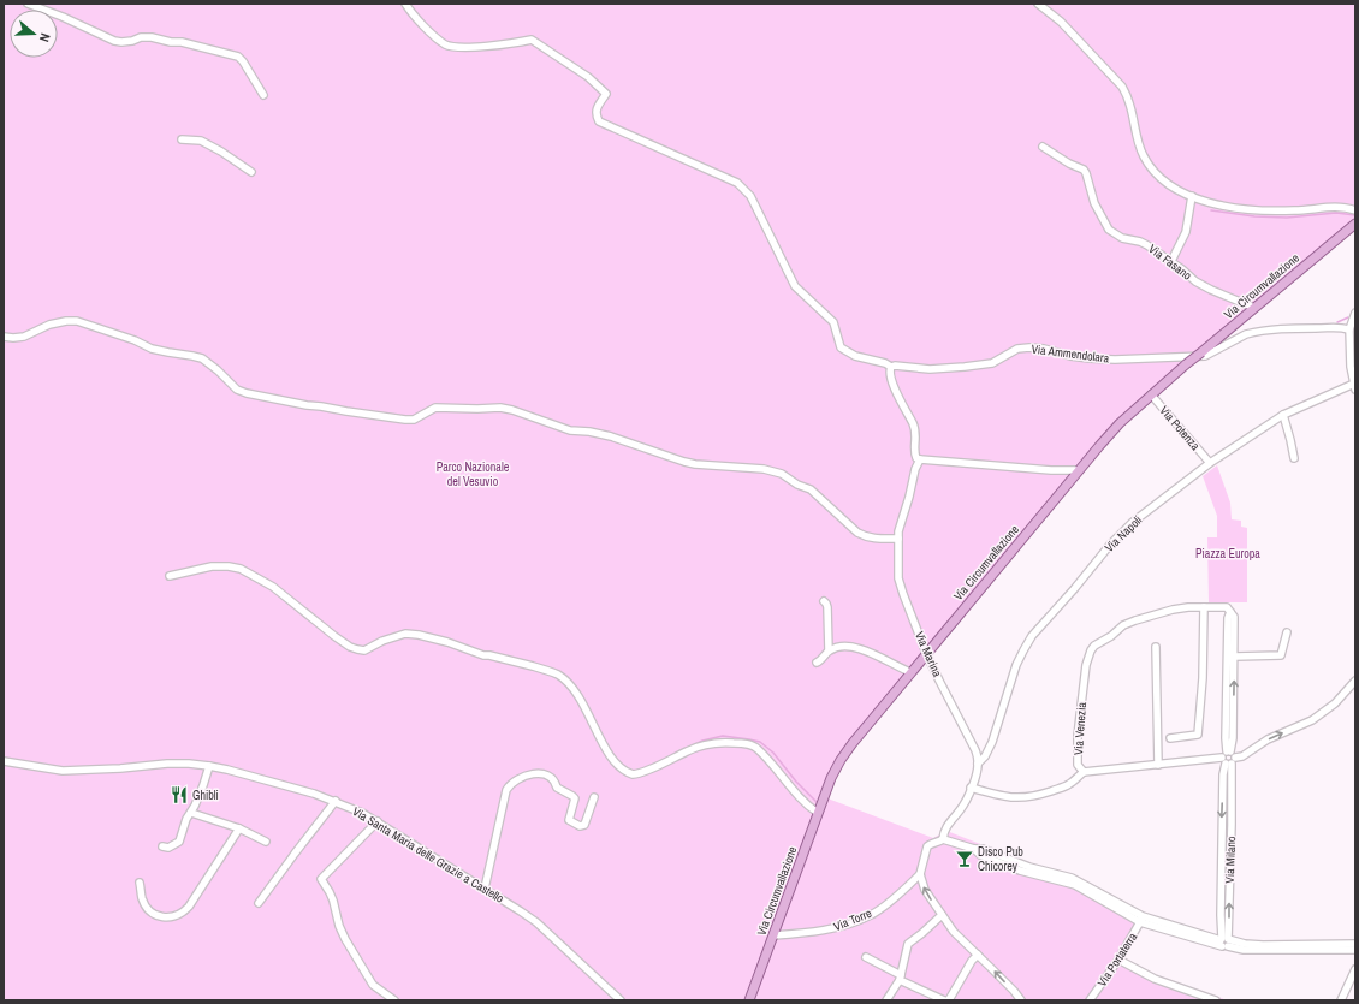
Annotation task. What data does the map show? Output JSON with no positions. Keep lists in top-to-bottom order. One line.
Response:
{"streets":{"main road":["Via Circumvallazione"],"street":["Via Fasano","Via Ammendolara","Via Potenza","Via Napoli","Via Marina","Via Venezia","Via Santa Maria delle Grazie a Castello","Via Milano","Via Torre","Via Portaterra"]},"crossings":[["Via Fasano","Via Circumvallazione"],["Via Circumvallazione","Via Potenza"],["Via Circumvallazione","Via Marina"],["Via Circumvallazione","Via Torre"],["Via Potenza","Via Napoli"],["Via Napoli","Via Marina"],["Via Venezia","Via Milano"]],"parks":["Parco Nazionale del Vesuvio","Piazza Europa"],"places":{"restaurant":["Ghibli"],"bar":["Disco Pub Chicorey"]},"north":"right"}
